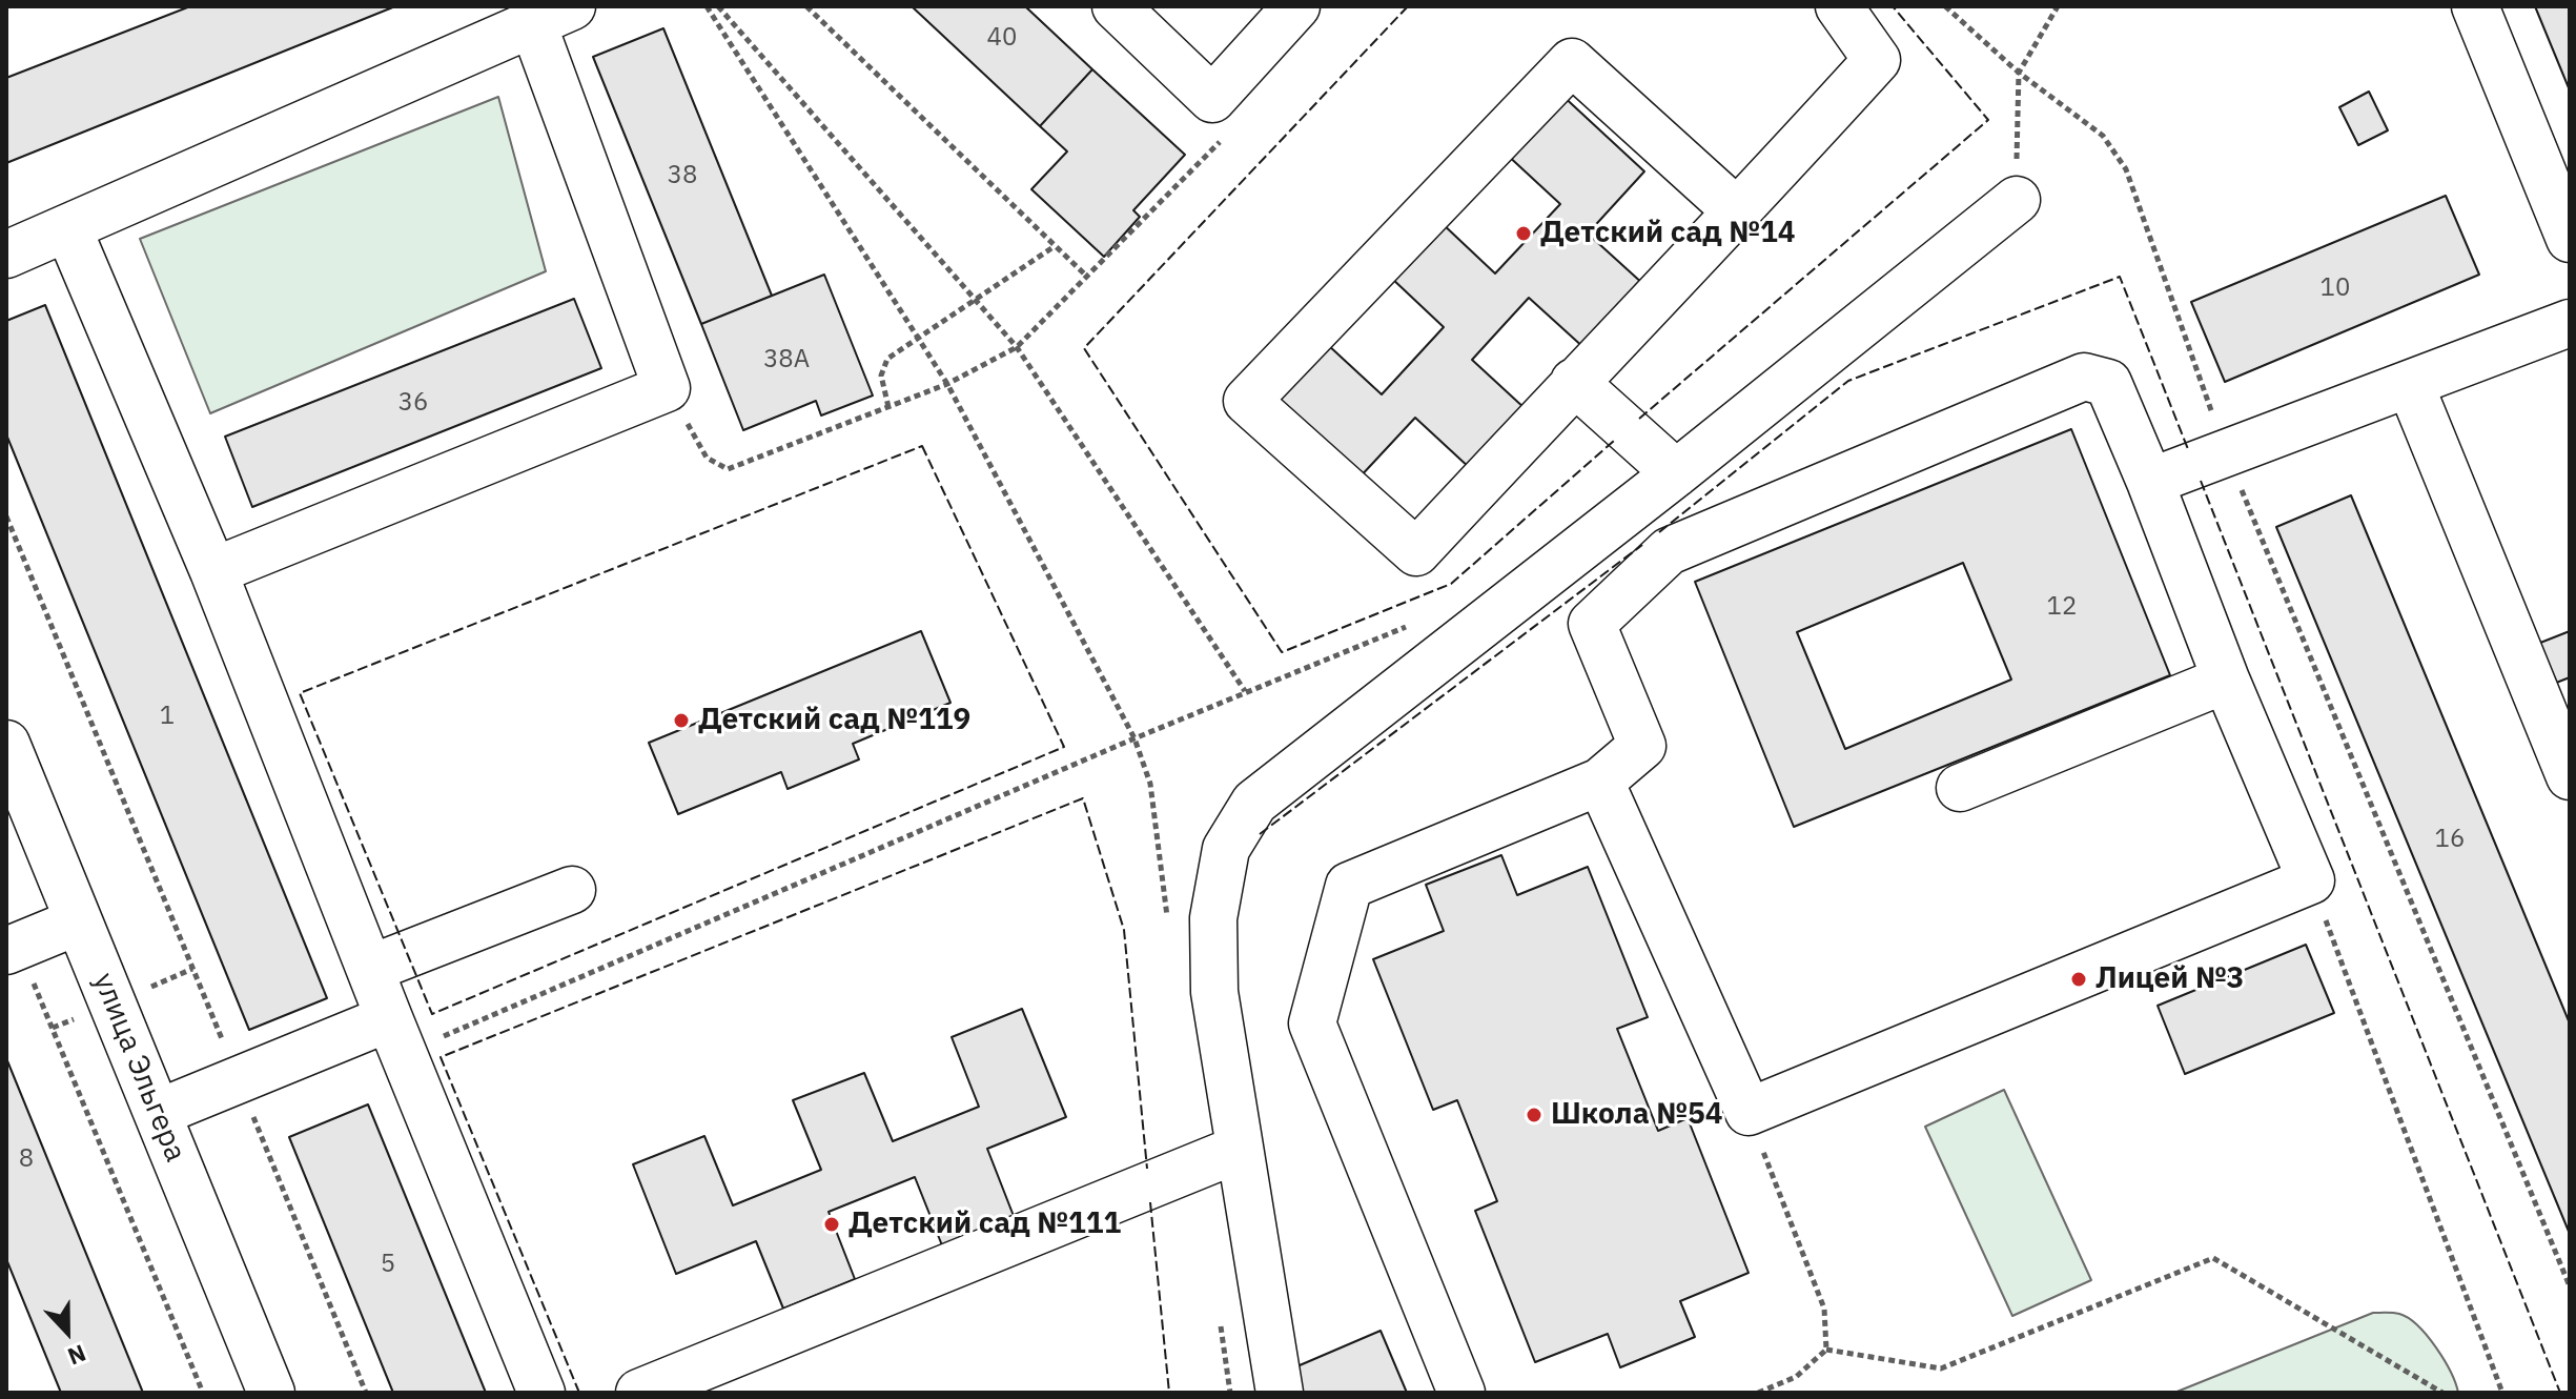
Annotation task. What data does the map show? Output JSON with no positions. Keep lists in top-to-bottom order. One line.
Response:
{"streets":{"street":["улица Эльгера"]},"places":["Детский сад №14","Детский сад №119","Лицей №3","Школа №54","Детский сад №111"],"house_numbers":["40","38","10","38А","36","12","1","16","8","5"],"north":"bottom"}
